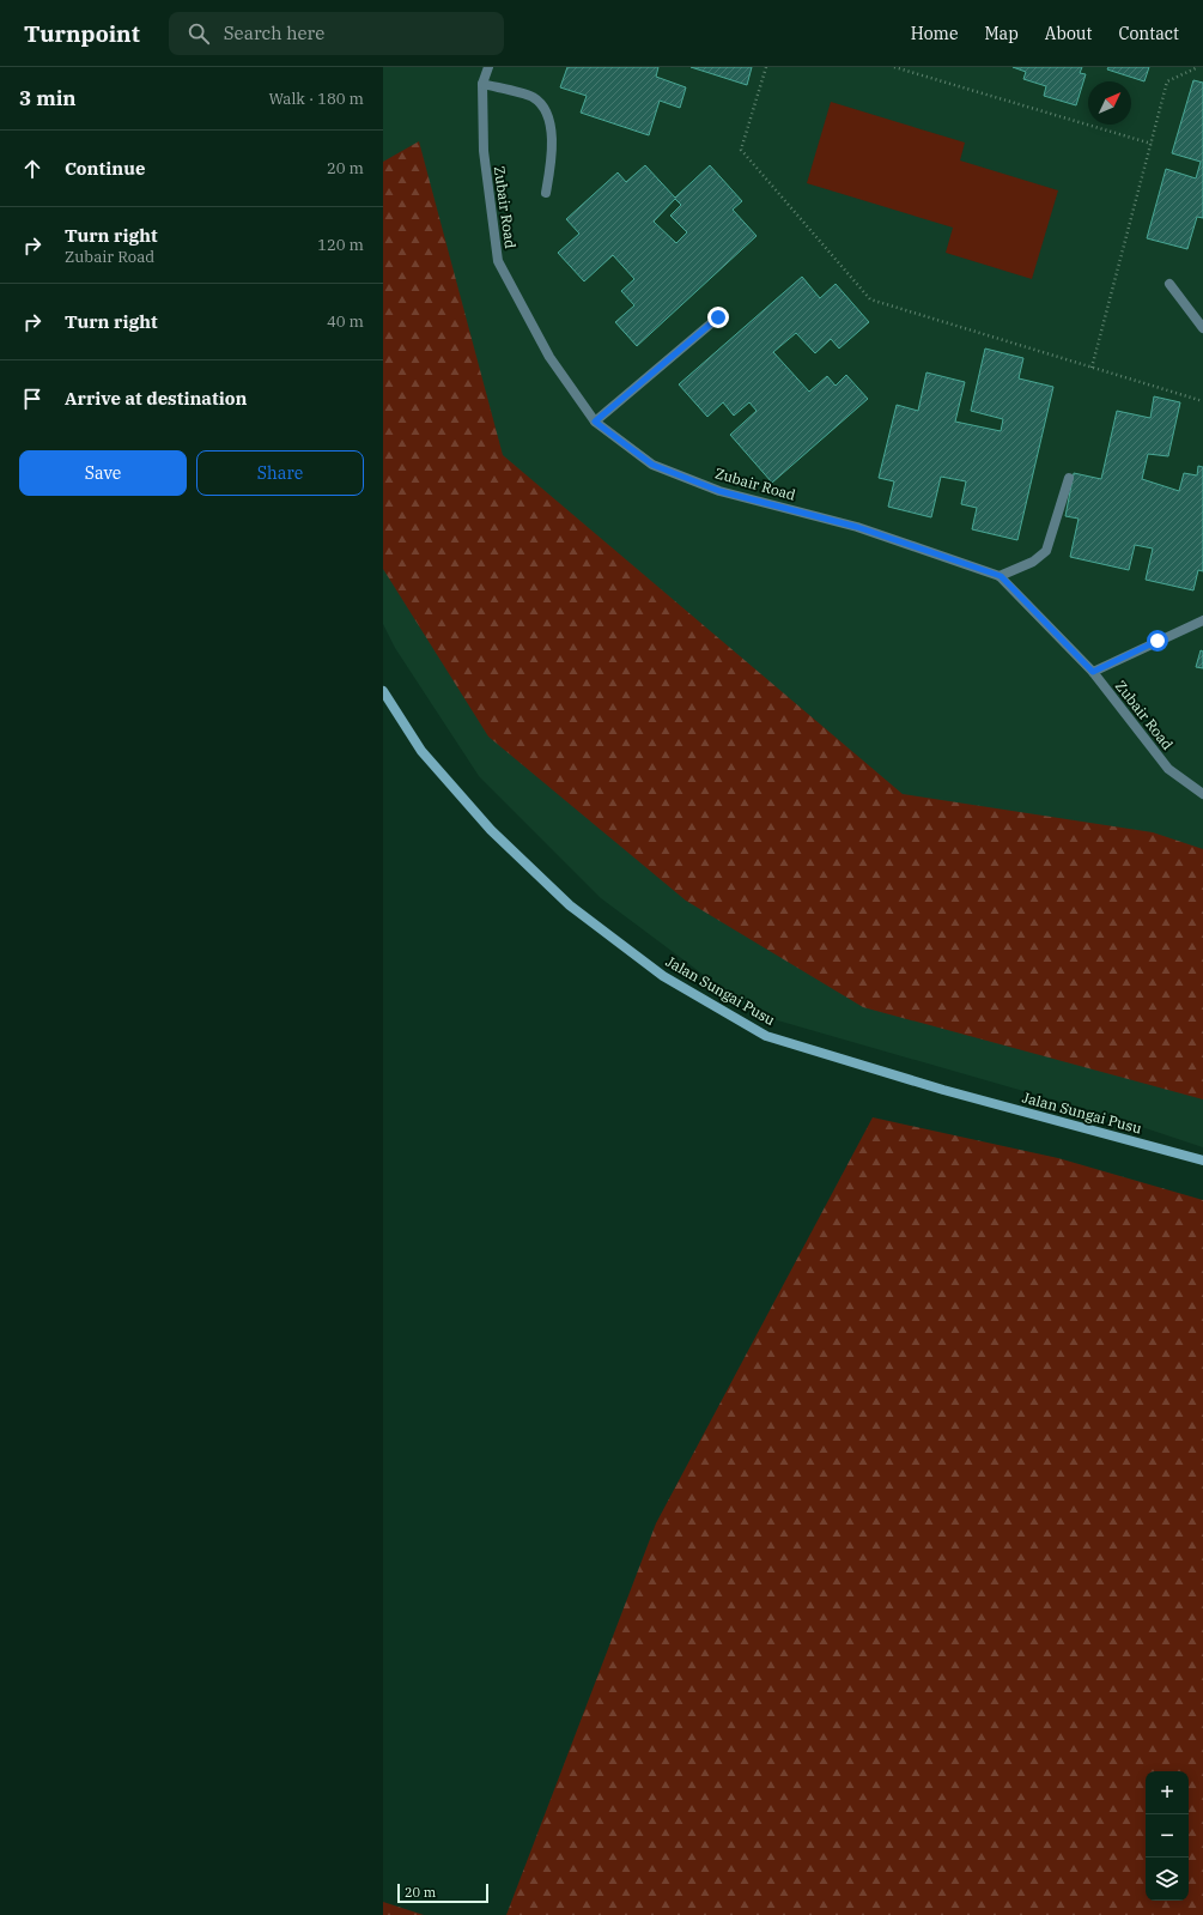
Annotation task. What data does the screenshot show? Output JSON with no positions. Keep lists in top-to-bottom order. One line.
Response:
{"streets":{"main road":["Jalan Sungai Pusu"],"street":["Zubair Road"]},"scale_bar":"20 m","north":"top right","page":{"header":"Turnpoint","search":"Search here","nav":["Home","Map","About","Contact"],"heading":["3 min","Walk · 180 m"],"list":[["Continue","20 m"],["Turn right","Zubair Road","120 m"],["Turn right","40 m"],"Arrive at destination"],"buttons":["Save","Share"],"map_buttons":["+","−"],"scale":"20 m"}}
